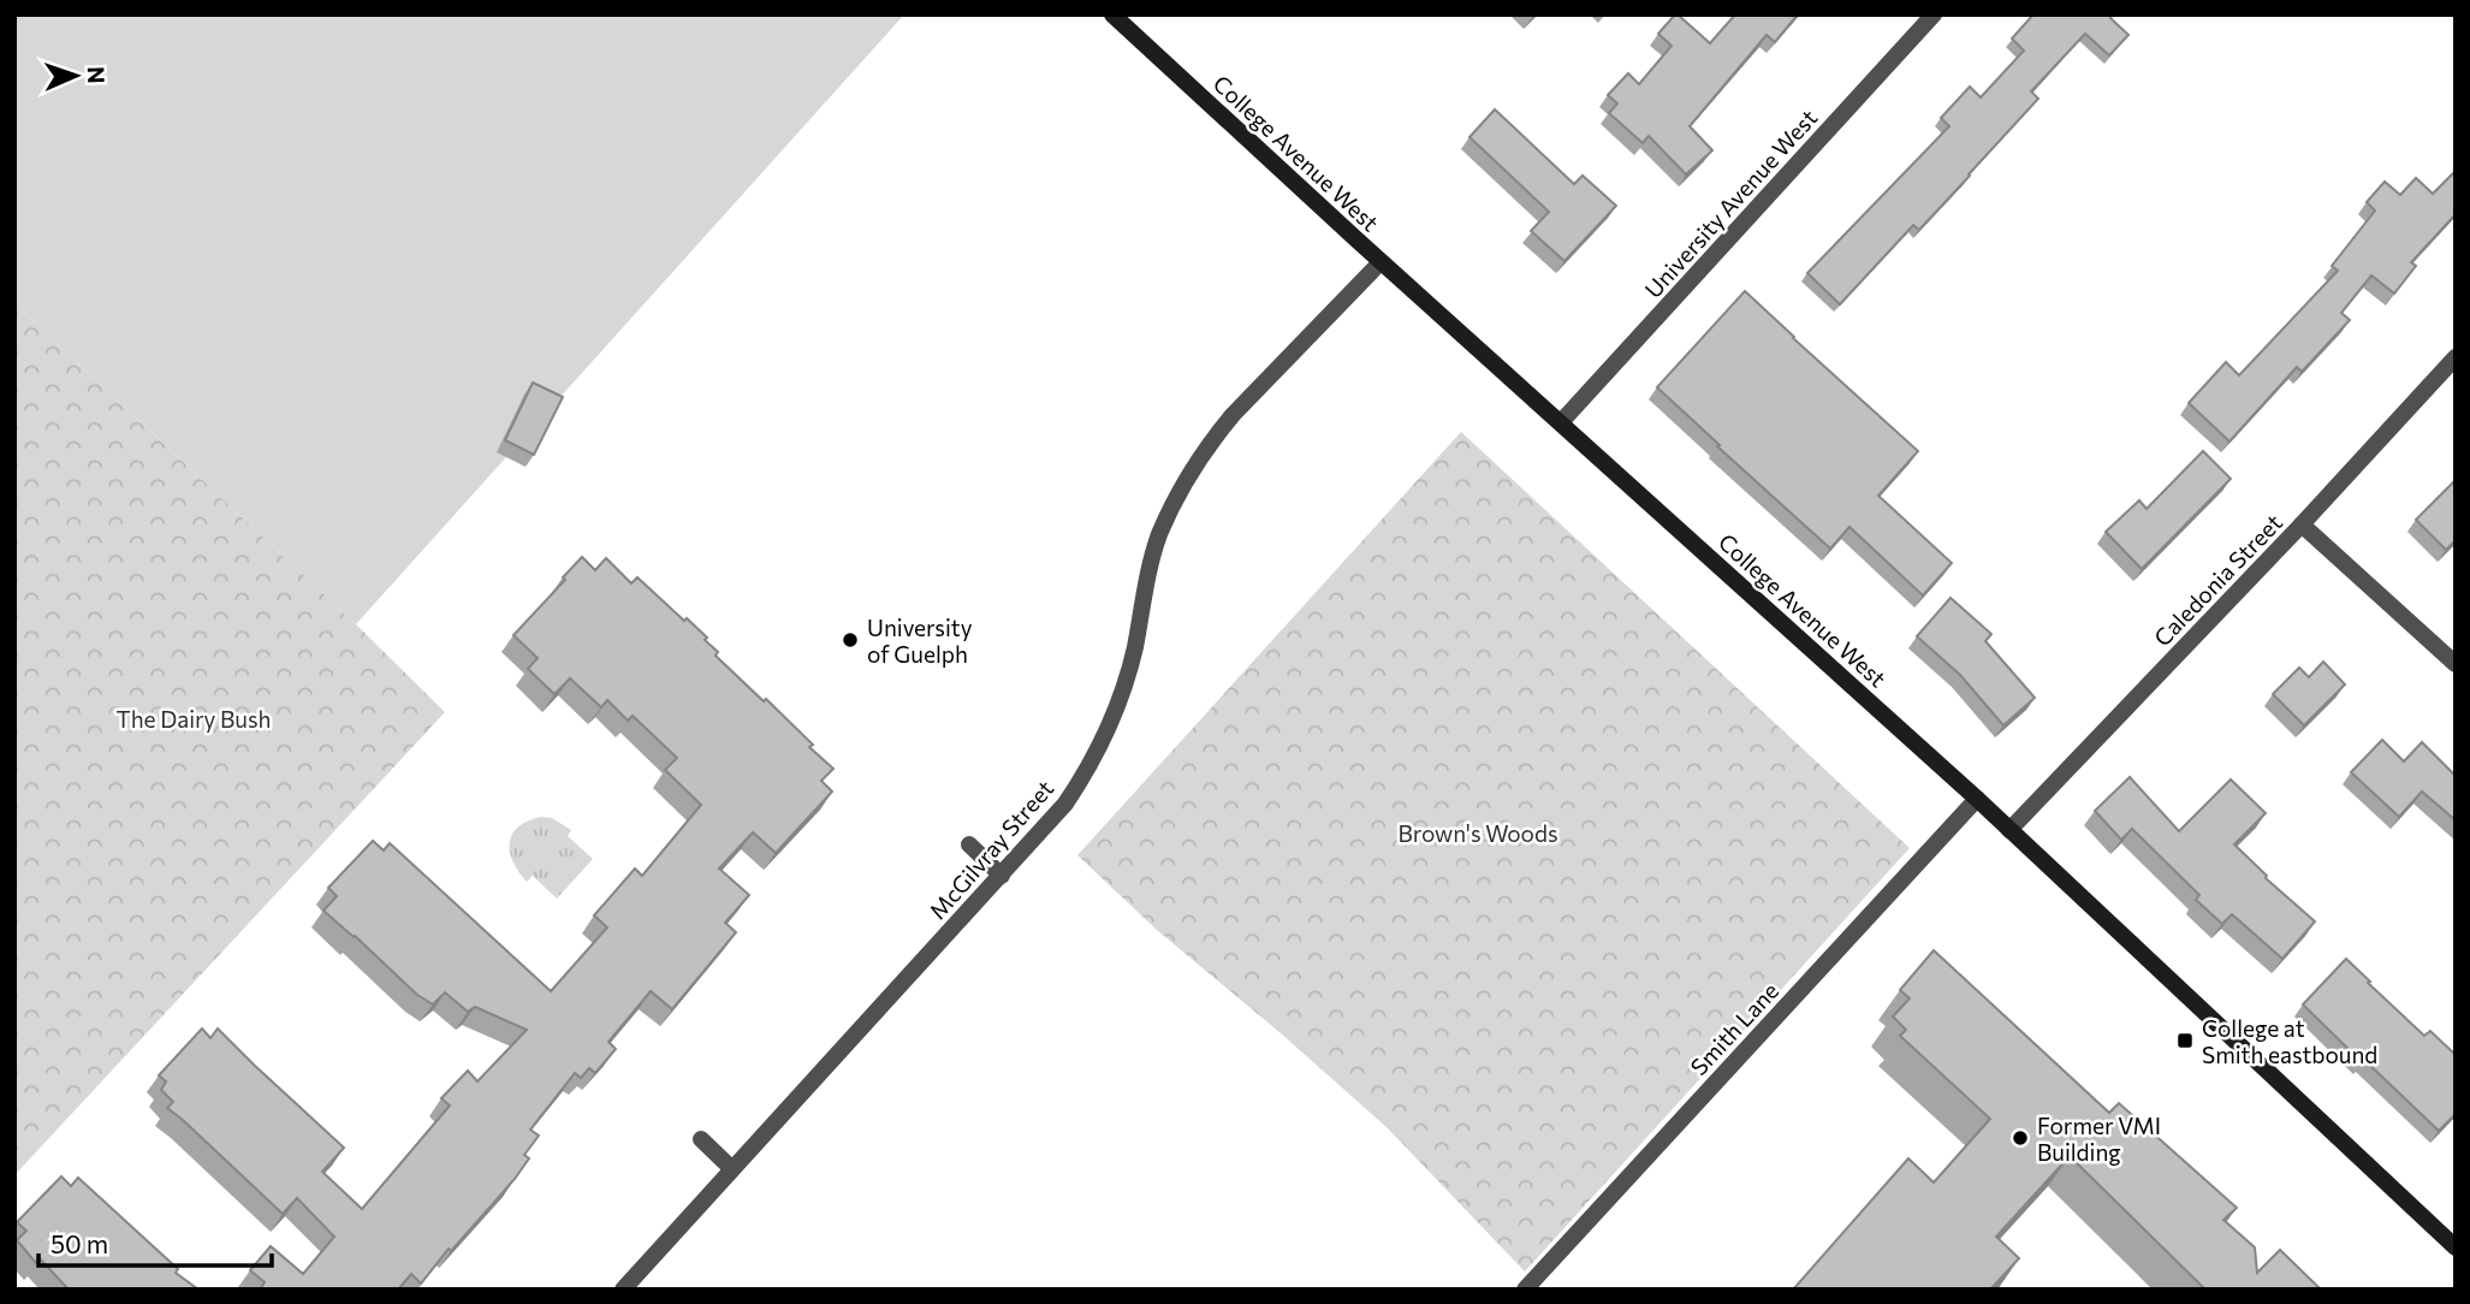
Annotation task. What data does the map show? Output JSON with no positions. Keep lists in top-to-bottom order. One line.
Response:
{"streets":{"main road":["College Avenue West"],"street":["University Avenue West","Caledonia Street","McGilvray Street","Smith Lane"]},"crossings":[["College Avenue West","University Avenue West"],["College Avenue West","Caledonia Street"],["College Avenue West","McGilvray Street"],["College Avenue West","Smith Lane"]],"parks":["The Dairy Bush","Brown's Woods"],"places":{"other":["University of Guelph","Former VMI Building"],"transit":["College at Smith eastbound"]},"scale_bar":"50 m","north":"right"}
